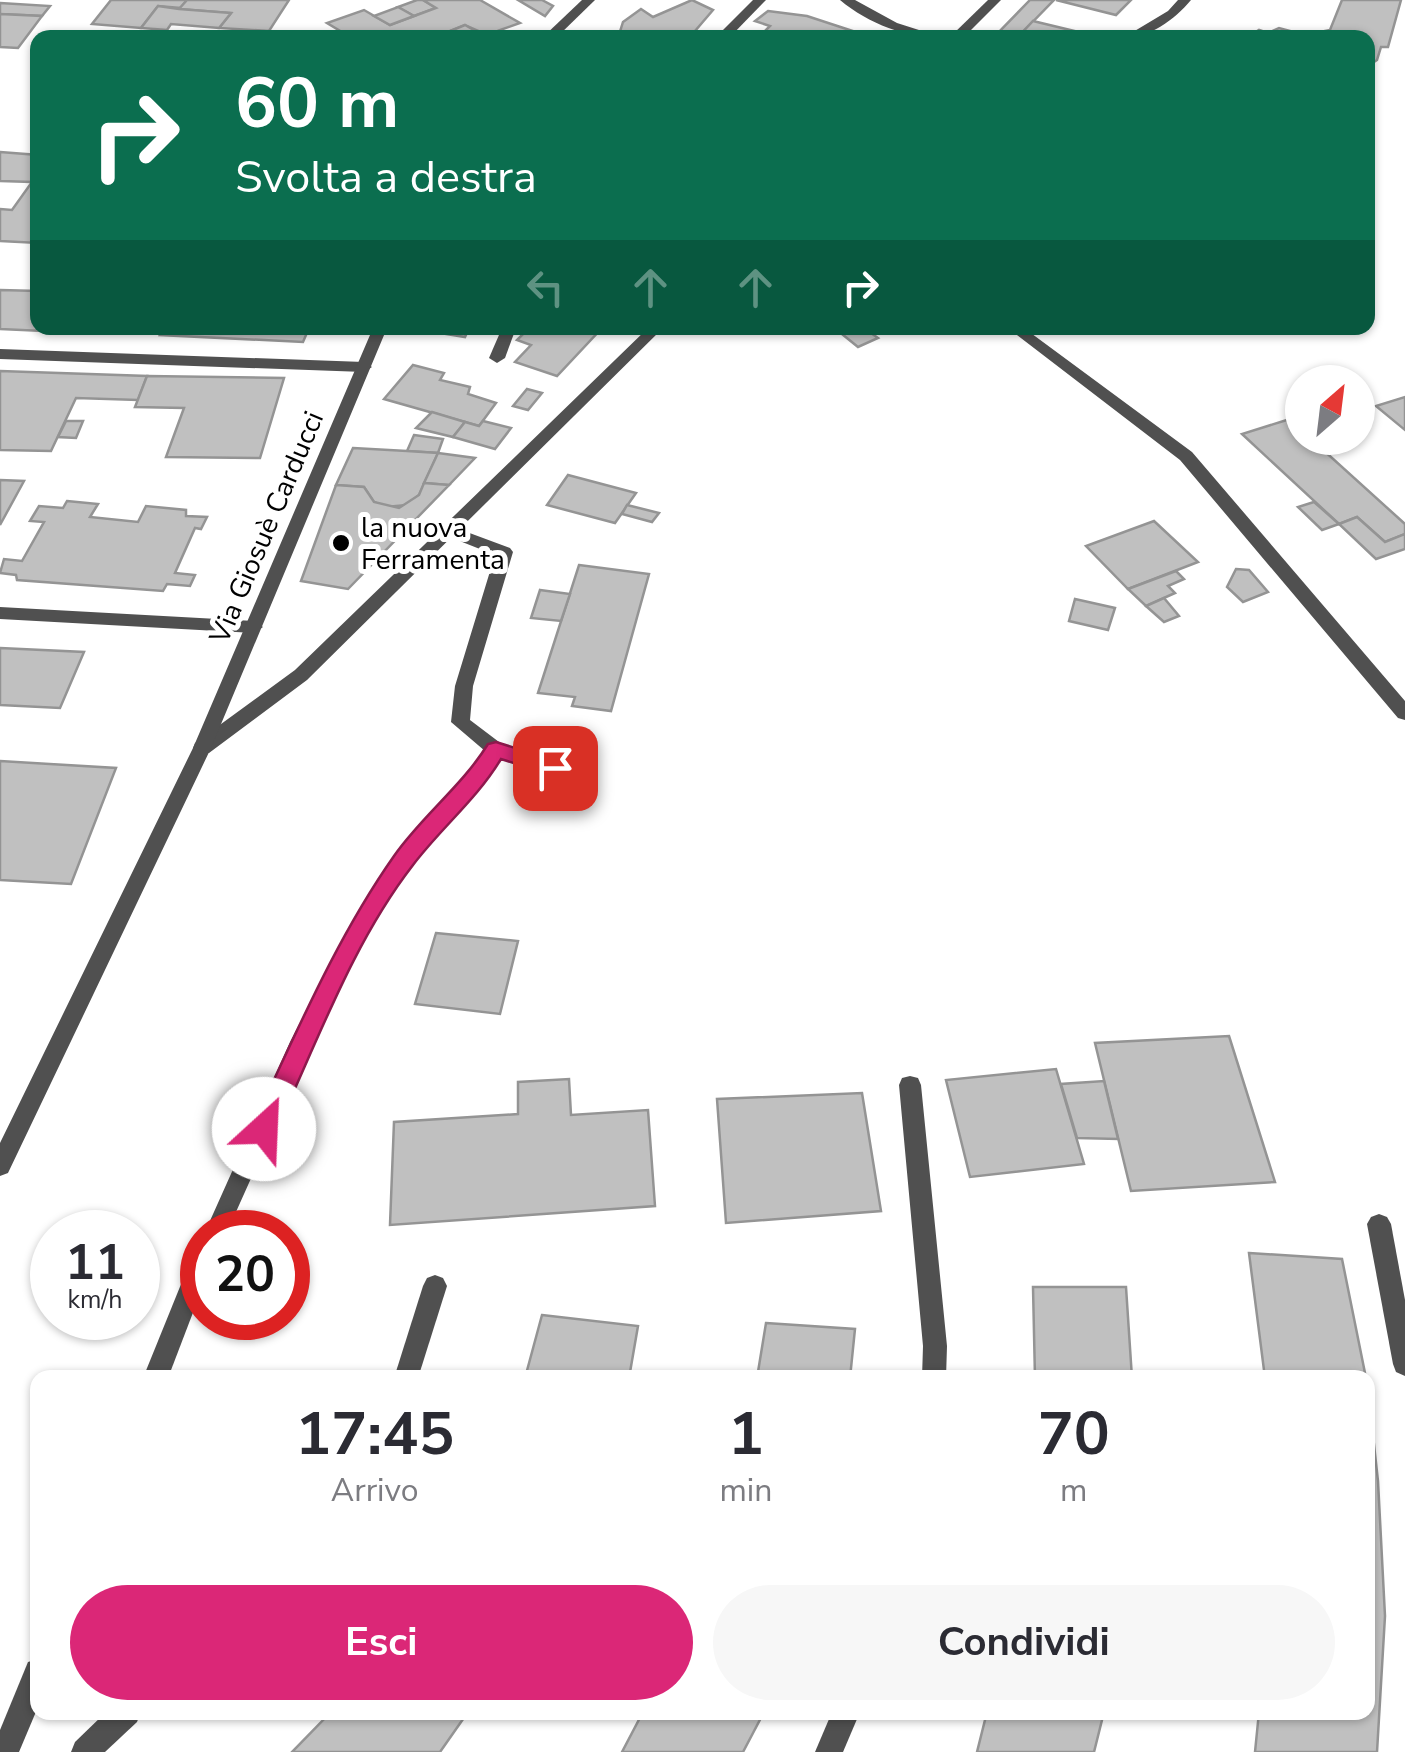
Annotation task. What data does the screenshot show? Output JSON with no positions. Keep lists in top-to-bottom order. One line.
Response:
{"streets":{"street":["Via Giosuè Carducci"]},"places":["la nuova Ferramenta"],"north":"top right","page":{"turn":["60 m","Svolta a destra"],"speed":"11 km/h","limit":"20","eta":["17:45","Arrivo","1","min","70","m"],"buttons":["Esci","Condividi"]}}
